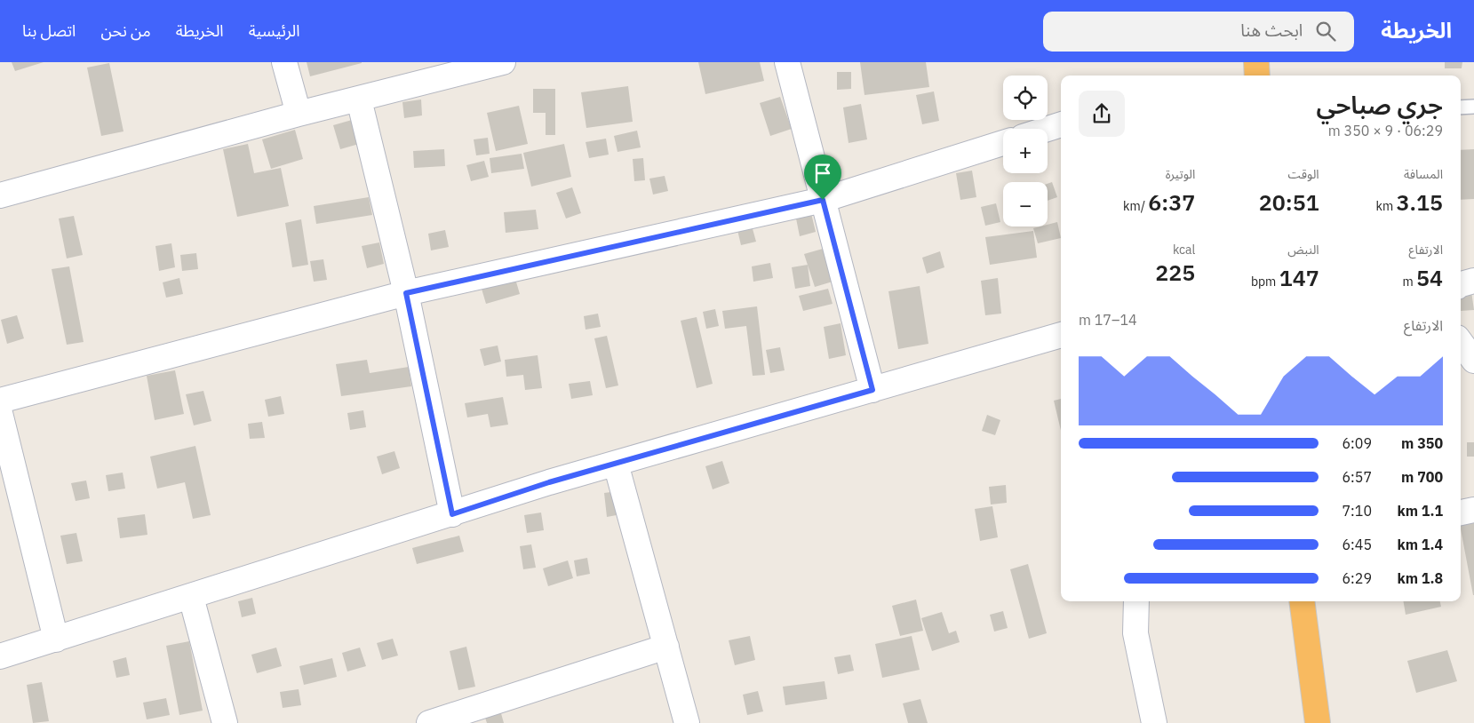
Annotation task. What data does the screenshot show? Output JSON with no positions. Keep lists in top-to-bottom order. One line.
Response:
{"page":{"header":"الخريطة","search":"ابحث هنا","nav":["الرئيسية","الخريطة","من نحن","اتصل بنا"],"map_buttons":["+","−"],"heading":["جري صباحي","06:29 · 9 × 350 m"],"stats":[["المسافة","3.15 km"],["الوقت","20:51"],["الوتيرة","6:37 /km"],["الارتفاع","54 m"],["النبض","147 bpm"],["kcal","225"]],"chart":["الارتفاع","14–17 m"],"list":[{"name":"350 m","note":"6:09"},{"name":"700 m","note":"6:57"},{"name":"1.1 km","note":"7:10"},{"name":"1.4 km","note":"6:45"},{"name":"1.8 km","note":"6:29"}]}}
